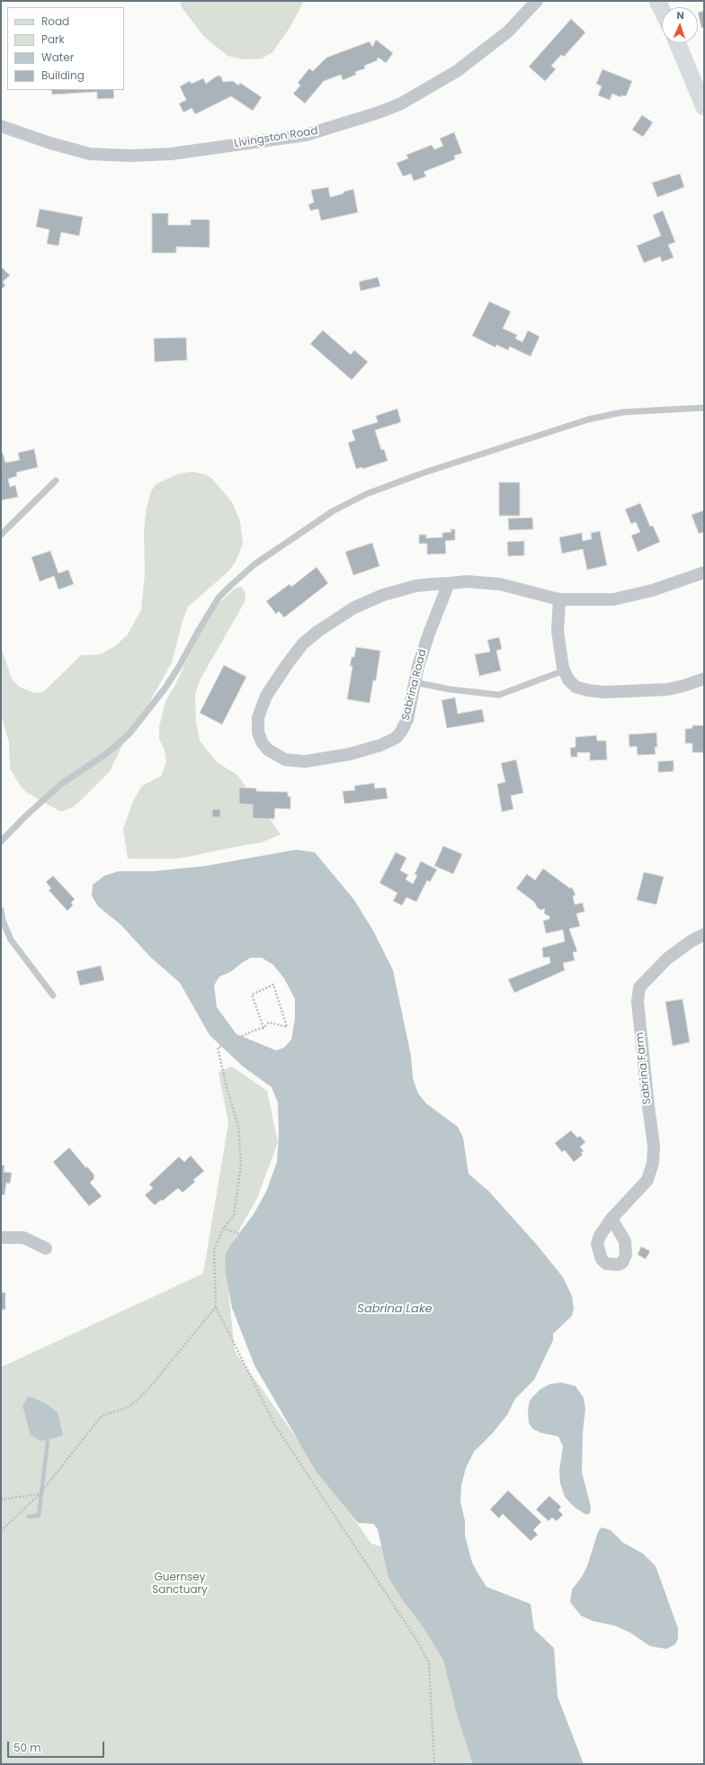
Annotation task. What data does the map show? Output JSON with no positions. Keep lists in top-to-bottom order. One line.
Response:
{"streets":{"street":["Livingston Road","Sabrina Road","Sabrina Farm"]},"water":["Sabrina Lake"],"parks":["Guernsey Sanctuary"],"legend":["Road","Park","Water","Building"],"scale_bar":"50 m","north":"top"}
